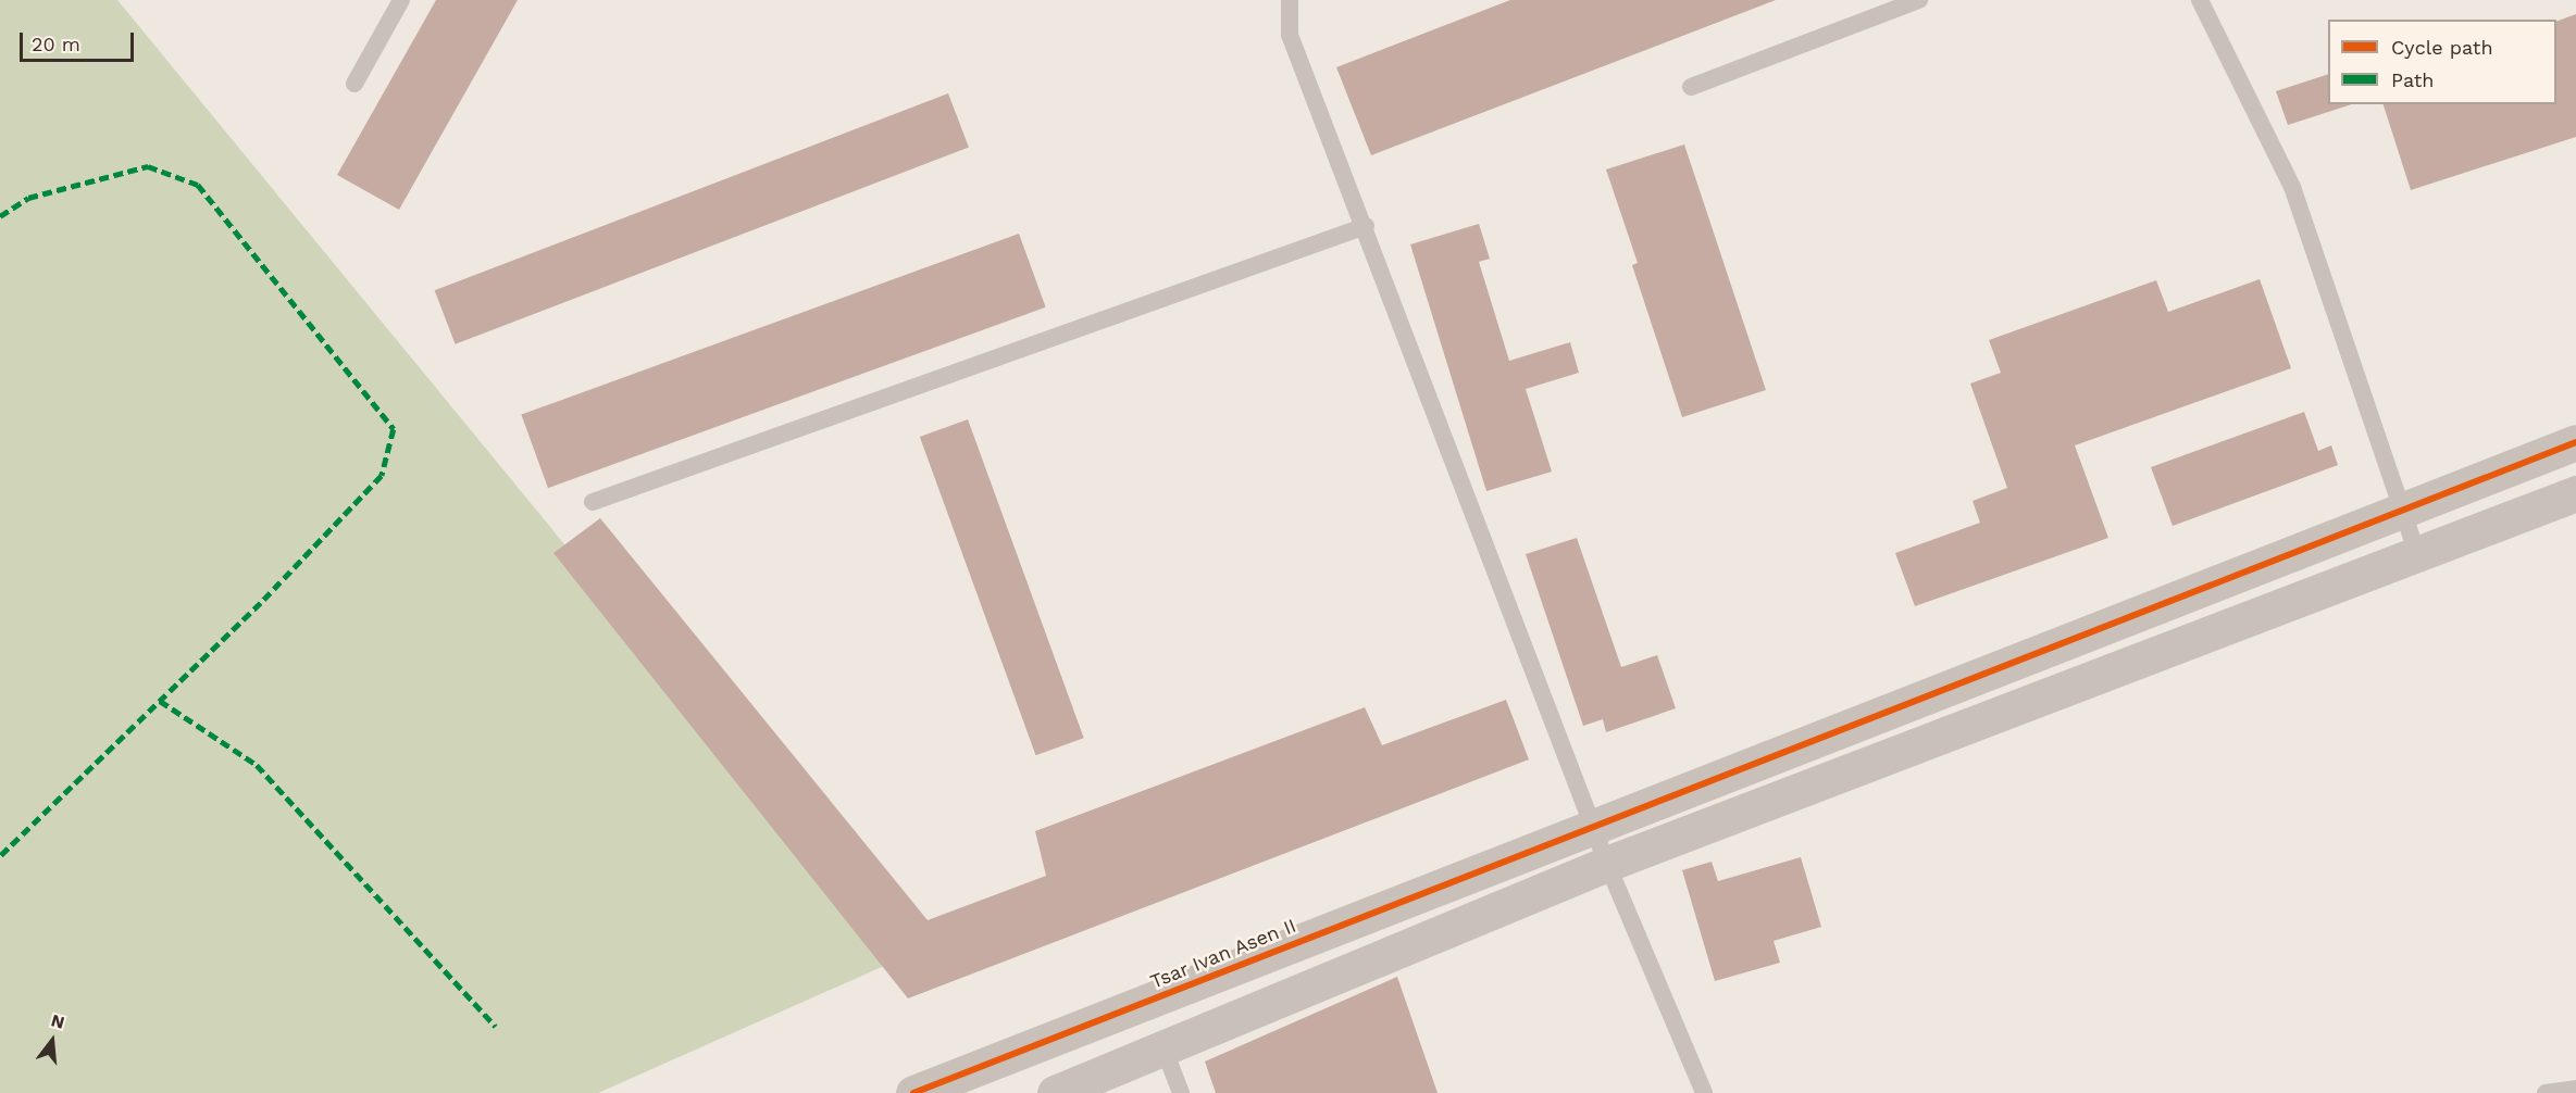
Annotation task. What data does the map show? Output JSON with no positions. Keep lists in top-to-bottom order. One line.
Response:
{"streets":{"street":["Tsar Ivan Asen II"]},"legend":["Cycle path","Path"],"scale_bar":"20 m","north":"top"}
